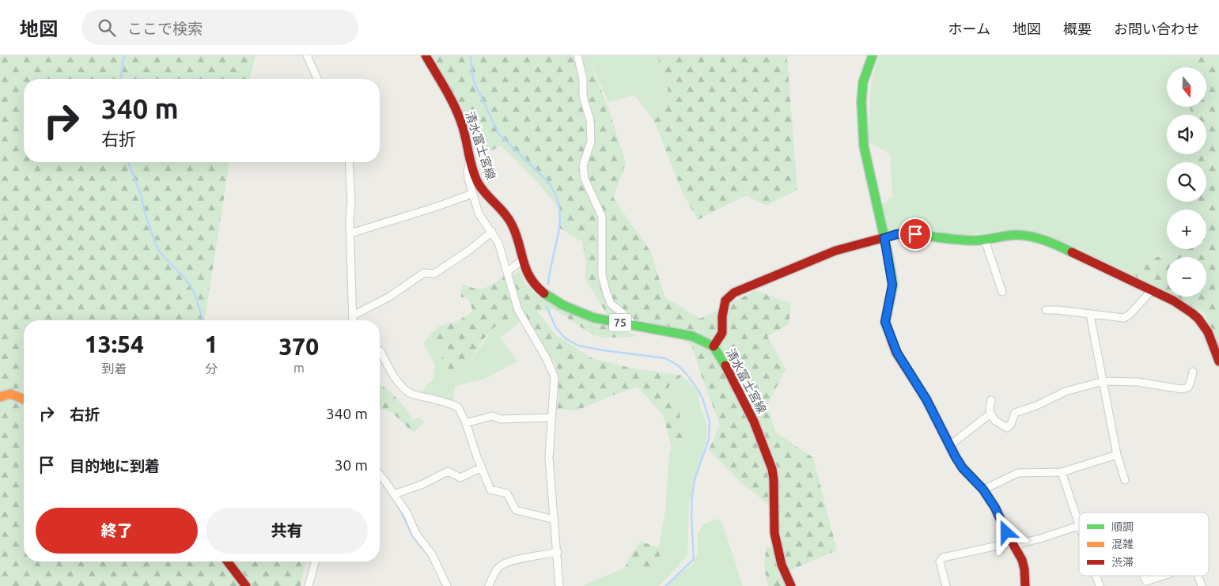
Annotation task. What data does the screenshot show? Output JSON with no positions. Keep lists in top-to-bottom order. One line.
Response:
{"streets":{"street":["清水富士宮線","75"]},"legend":["順調","混雑","渋滞"],"north":"bottom","page":{"header":"地図","search":"ここで検索","nav":["ホーム","地図","概要","お問い合わせ"],"map_buttons":["+","−"],"turn":["340 m","右折"],"eta":["13:54","到着","1","分","370","m"],"list":[{"name":"右折","value":"340 m"},{"name":"目的地に到着","value":"30 m"}],"buttons":["終了","共有"]}}
